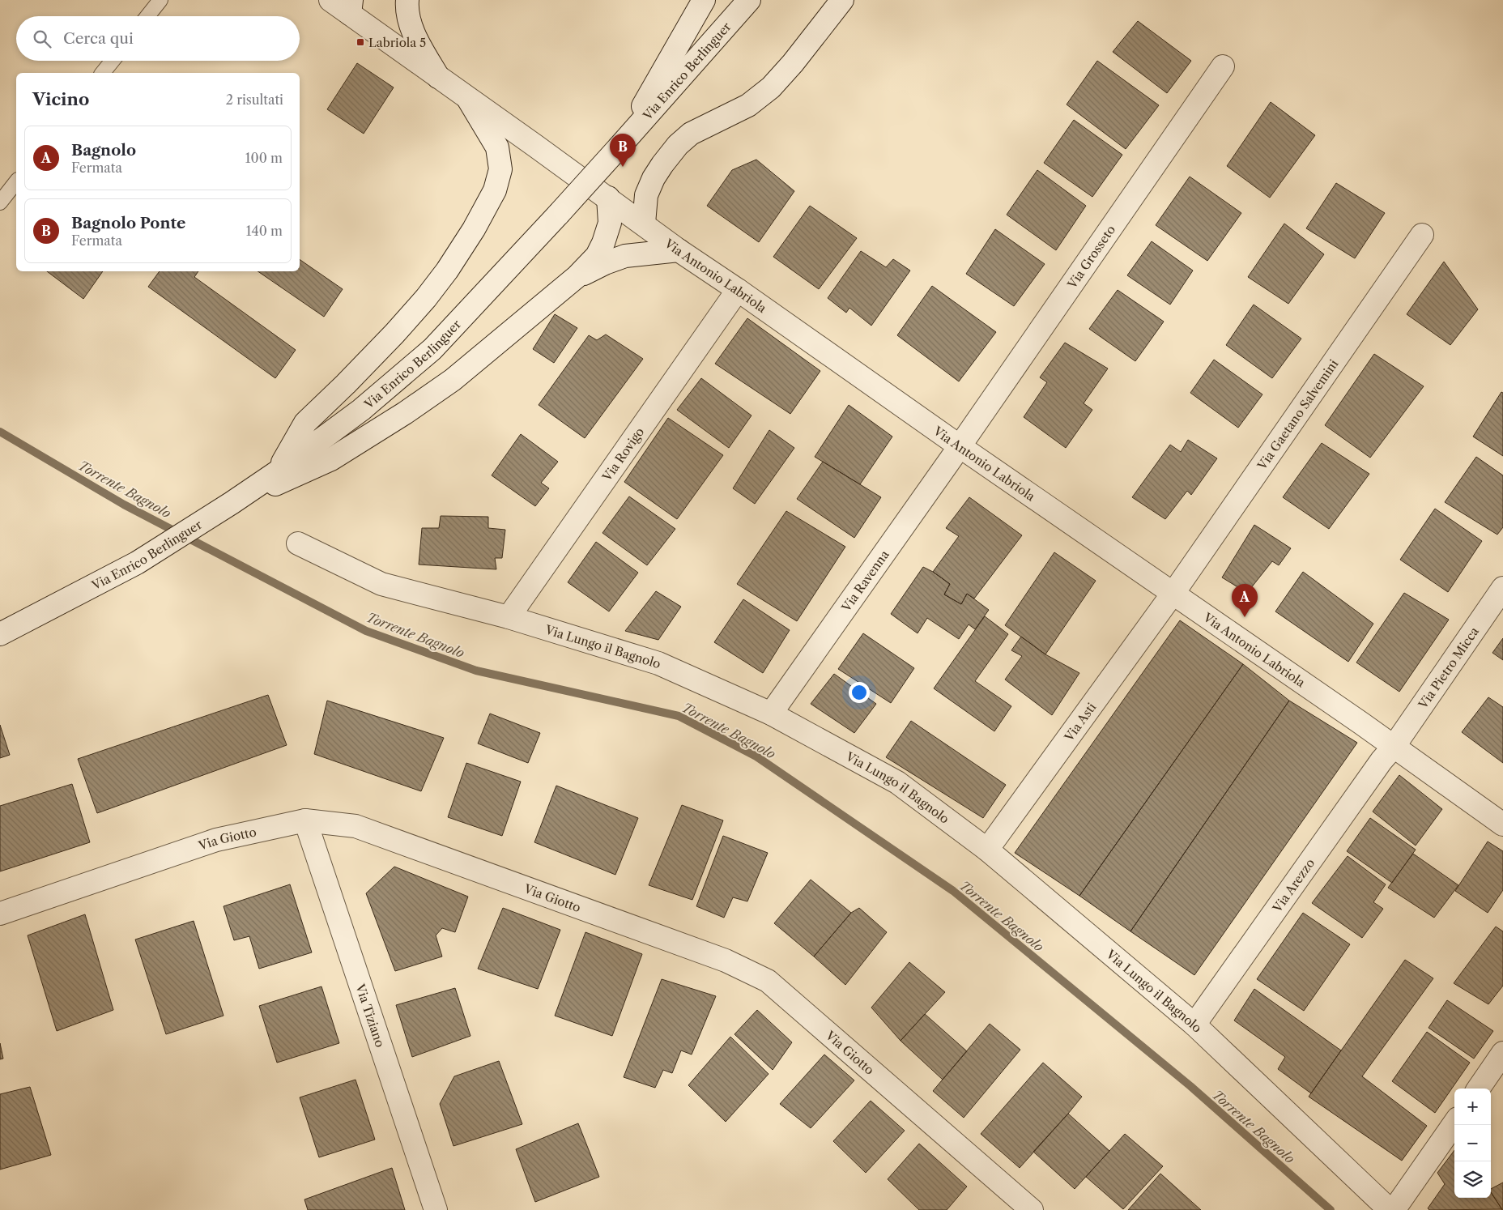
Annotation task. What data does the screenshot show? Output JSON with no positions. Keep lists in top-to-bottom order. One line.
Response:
{"streets":{"street":["Via Enrico Berlinguer","Via Grosseto","Via Antonio Labriola","Via Gaetano Salvemini","Via Rovigo","Via Ravenna","Via Lungo il Bagnolo","Via Pietro Micca","Via Asti","Via Giotto","Via Arezzo","Via Tiziano"]},"crossings":[["Via Grosseto","Via Antonio Labriola"],["Via Grosseto","Via Ravenna"],["Via Antonio Labriola","Via Gaetano Salvemini"],["Via Antonio Labriola","Via Rovigo"],["Via Antonio Labriola","Via Ravenna"],["Via Antonio Labriola","Via Pietro Micca"],["Via Antonio Labriola","Via Asti"],["Via Antonio Labriola","Via Arezzo"],["Via Gaetano Salvemini","Via Asti"],["Via Rovigo","Via Lungo il Bagnolo"],["Via Ravenna","Via Lungo il Bagnolo"],["Via Lungo il Bagnolo","Via Asti"],["Via Lungo il Bagnolo","Via Arezzo"],["Via Pietro Micca","Via Arezzo"],["Via Giotto","Via Tiziano"]],"water":["Torrente Bagnolo"],"places":{"transit":["Labriola 5"]},"page":{"search":"Cerca qui","heading":["Vicino","2 risultati"],"list":[{"mark":"A","name":"Bagnolo","note":"Fermata","value":"100 m"},{"mark":"B","name":"Bagnolo Ponte","note":"Fermata","value":"140 m"}],"pins":["B","A"],"map_buttons":["+","−"]}}
